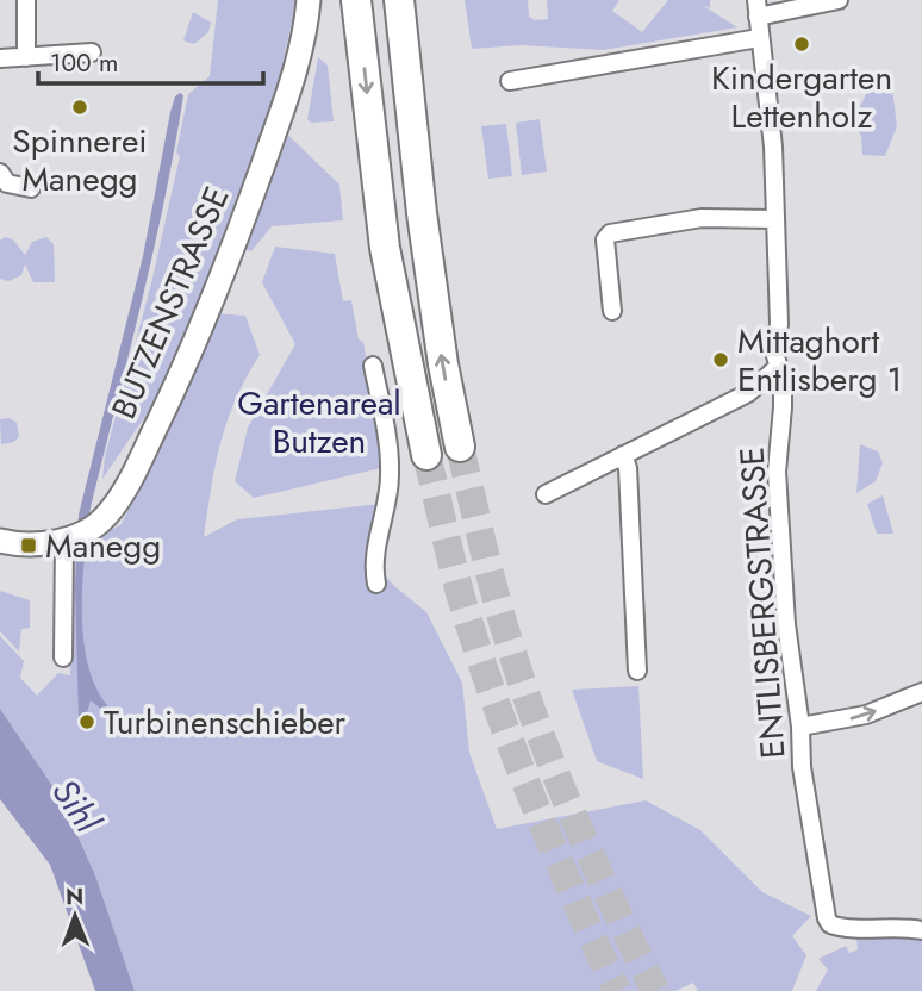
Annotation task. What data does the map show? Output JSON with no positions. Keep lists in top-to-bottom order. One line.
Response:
{"streets":{"main road":["BUTZENSTRASSE"],"street":["ENTLISBERGSTRASSE"]},"water":["Sihl"],"parks":["Gartenareal Butzen"],"places":{"other":["Kindergarten Lettenholz","Spinnerei Manegg","Mittaghort Entlisberg 1","Turbinenschieber"],"transit":["Manegg"]},"scale_bar":"100 m","north":"top"}
